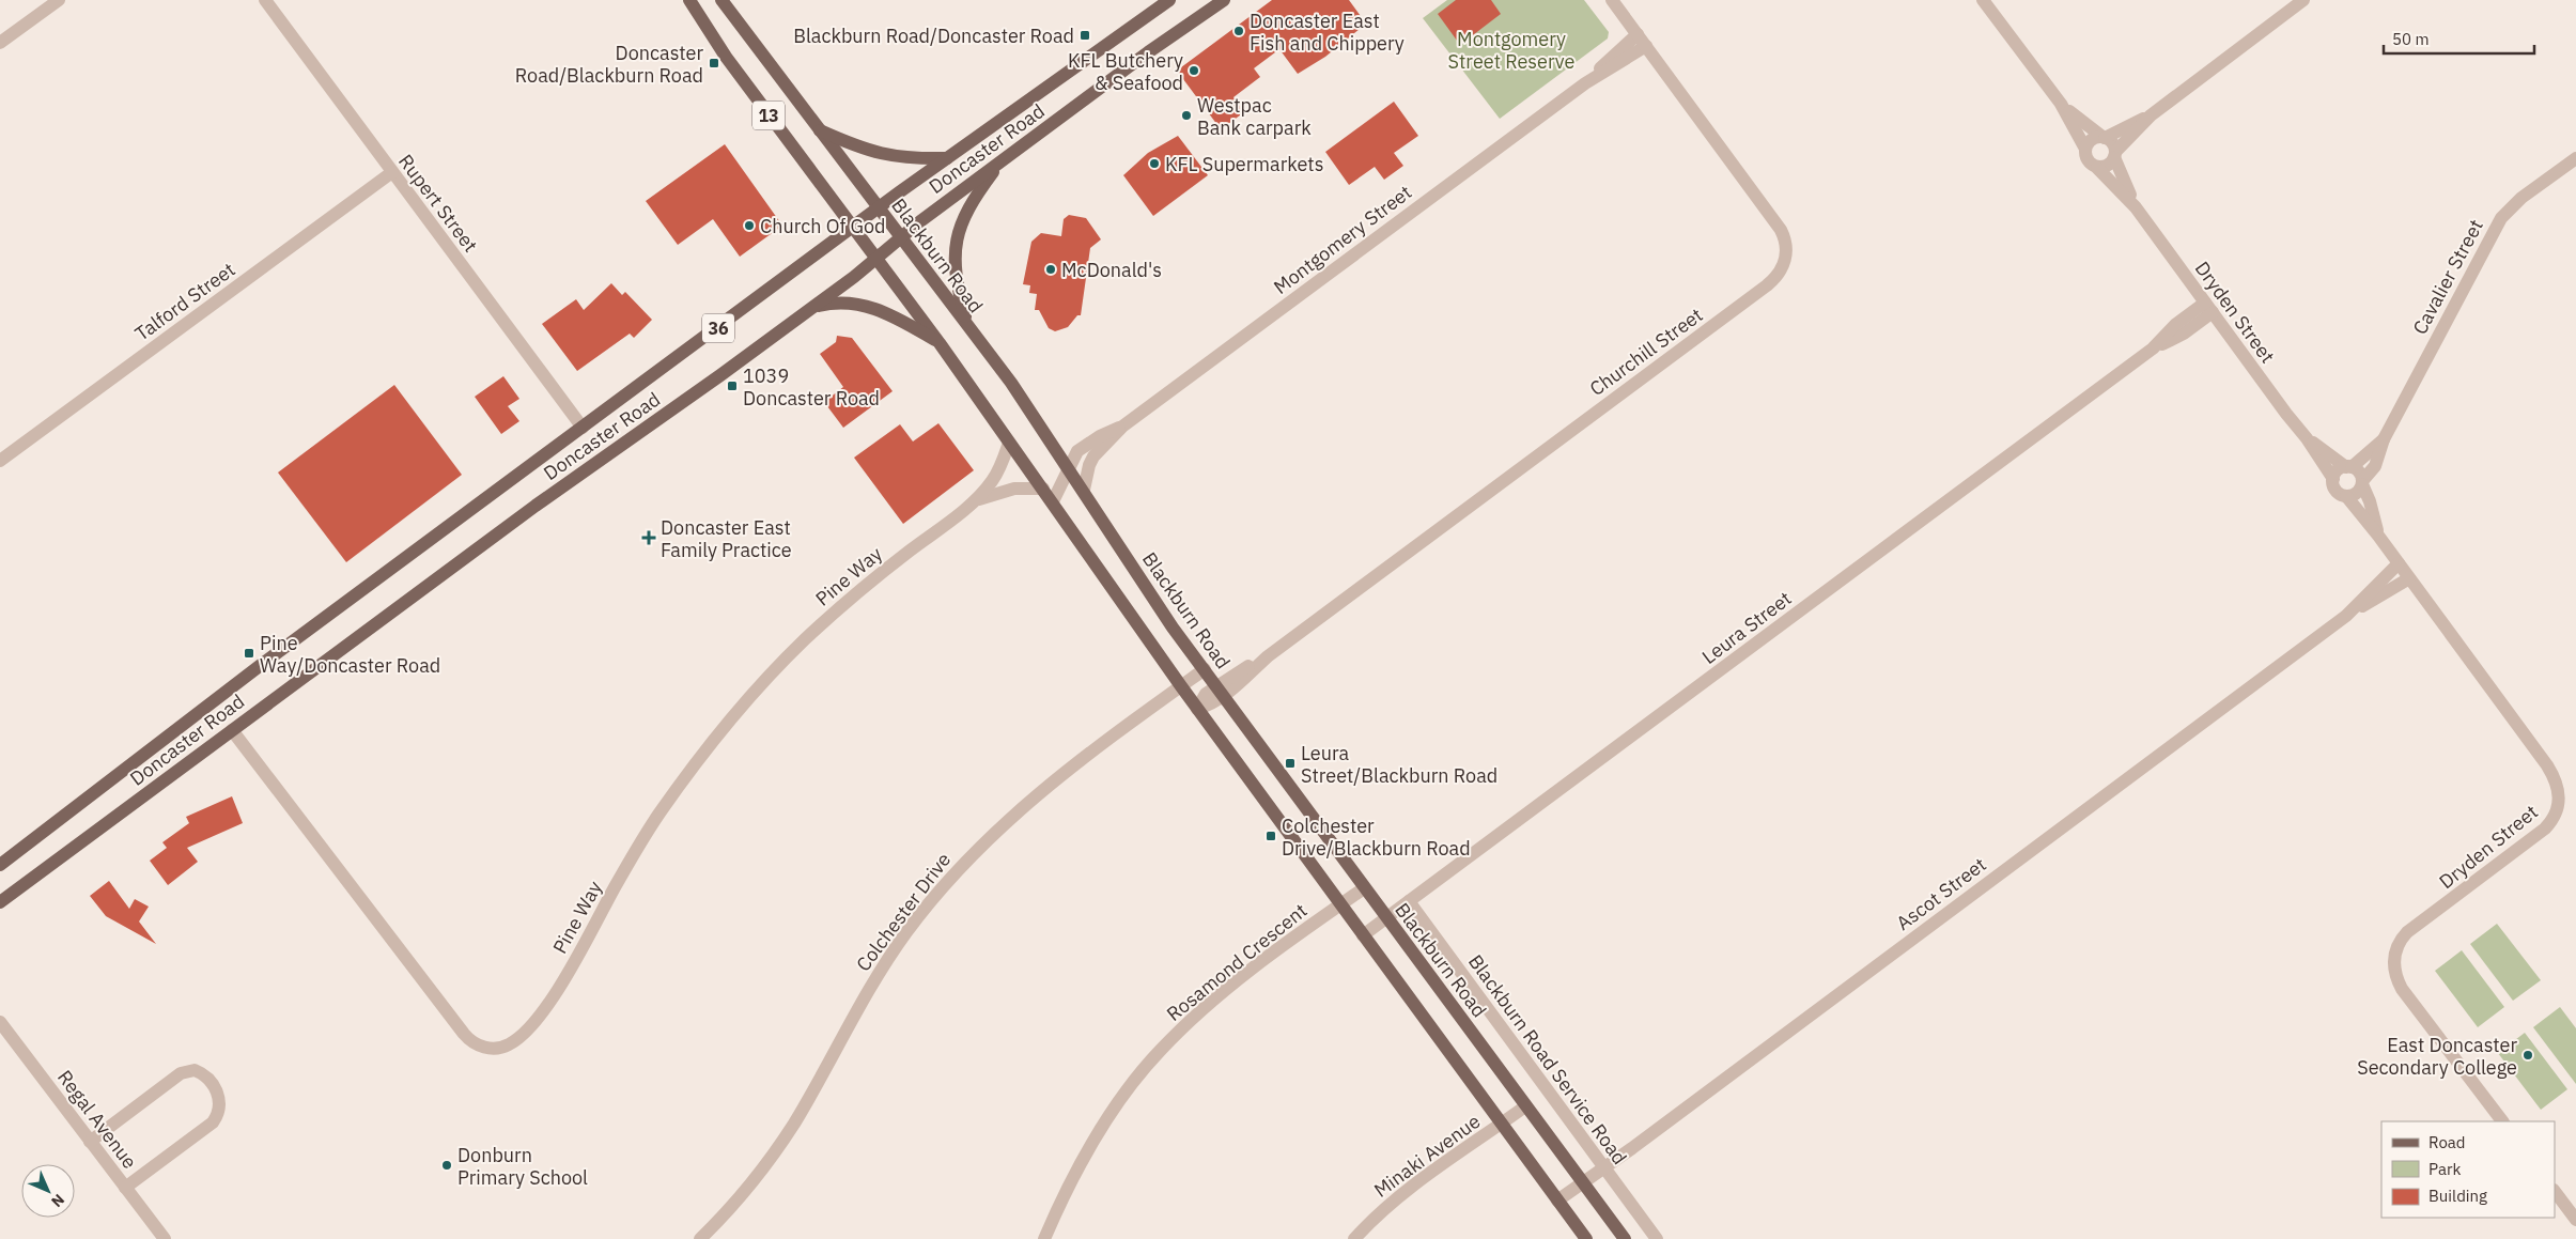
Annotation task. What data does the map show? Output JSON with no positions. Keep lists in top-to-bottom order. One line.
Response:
{"streets":{"main road":["13","Doncaster Road","Blackburn Road","36"],"street":["Rupert Street","Montgomery Street","Cavalier Street","Talford Street","Dryden Street","Churchill Street","Pine Way","Leura Street","Ascot Street","Colchester Drive","Rosamond Crescent","Blackburn Road Service Road","Regal Avenue","Minaki Avenue"]},"crossings":[["13","Doncaster Road"],["13","Montgomery Street"],["13","Churchill Street"],["13","Pine Way"],["13","Leura Street"],["13","Ascot Street"],["13","Colchester Drive"],["13","Rosamond Crescent"],["13","Minaki Avenue"],["Doncaster Road","Rupert Street"],["Doncaster Road","Blackburn Road"],["Doncaster Road","Pine Way"],["Rupert Street","Talford Street"],["Montgomery Street","Blackburn Road"],["Montgomery Street","Churchill Street"],["Blackburn Road","Churchill Street"],["Blackburn Road","Leura Street"],["Blackburn Road","Ascot Street"],["Blackburn Road","Colchester Drive"],["Blackburn Road","Rosamond Crescent"],["Blackburn Road","Minaki Avenue"],["Cavalier Street","Dryden Street"],["Dryden Street","Leura Street"],["Dryden Street","Ascot Street"],["Leura Street","Blackburn Road Service Road"],["Ascot Street","Blackburn Road Service Road"]],"parks":["Montgomery Street Reserve"],"places":{"other":["Doncaster East Fish and Chippery","KFL Butchery & Seafood","Westpac Bank carpark","KFL Supermarkets","Church Of God","McDonald's","East Doncaster Secondary College","Donburn Primary School"],"transit":["Blackburn Road/Doncaster Road","Doncaster Road/Blackburn Road","1039 Doncaster Road","Pine Way/Doncaster Road","Leura Street/Blackburn Road","Colchester Drive/Blackburn Road"],"health":["Doncaster East Family Practice"]},"legend":["Road","Park","Building"],"scale_bar":"50 m","north":"bottom right"}
